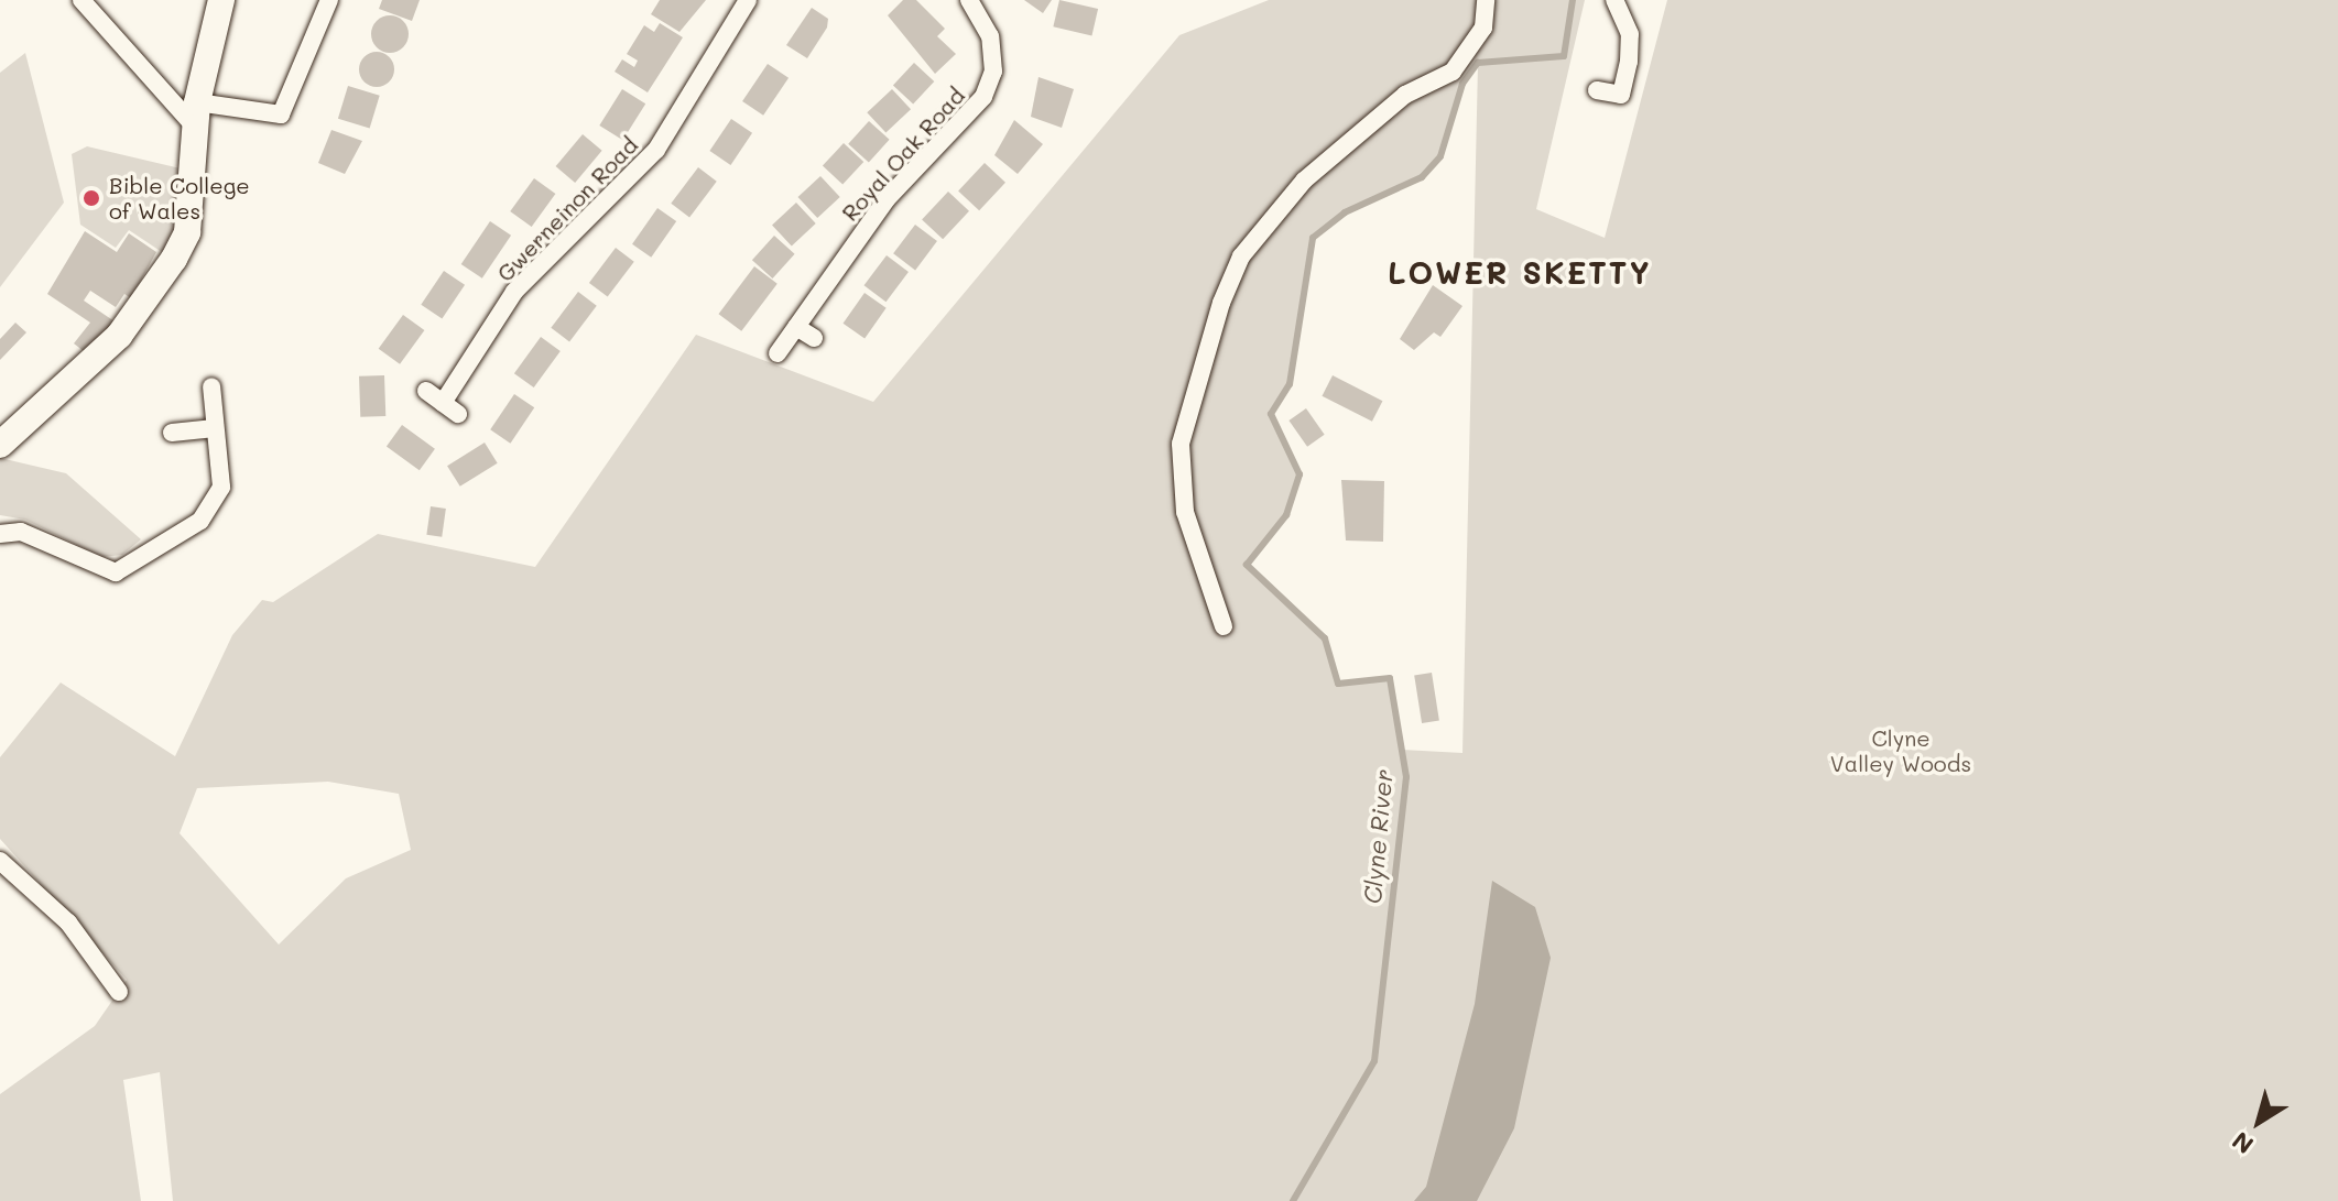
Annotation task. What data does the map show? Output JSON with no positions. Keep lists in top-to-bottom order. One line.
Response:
{"streets":{"street":["Royal Oak Road","Gwerneinon Road"]},"districts":["LOWER SKETTY"],"water":["Clyne River"],"parks":["Clyne Valley Woods"],"places":["Bible College of Wales"],"north":"bottom left"}
